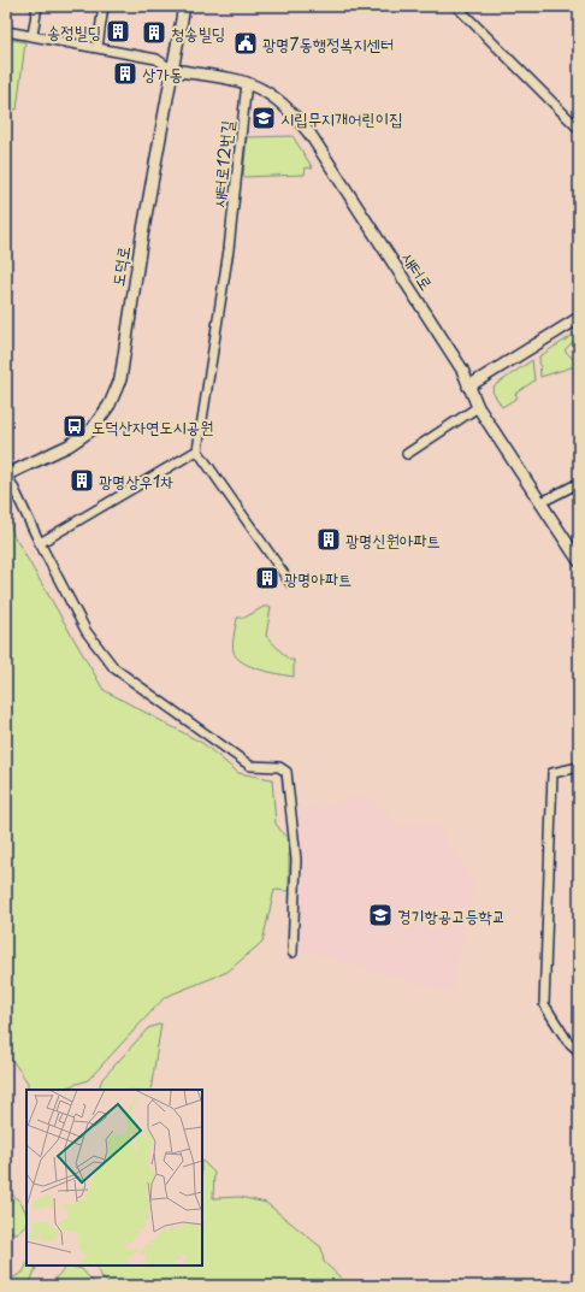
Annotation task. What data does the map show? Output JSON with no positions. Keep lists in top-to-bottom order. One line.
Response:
{"streets":{"street":["새터로12번길","도덕로","새터로"]},"crossings":[["새터로12번길","새터로"],["도덕로","새터로"]],"places":{"building":["송정빌딩","청송빌딩","상가동","광명상우1차","광명신원아파트","광명아파트"],"public building":["광명7동행정복지센터"],"school or university":["시립무지개어린이집","경기항공고등학교"],"bus stop":["도덕산자연도시공원"]}}
